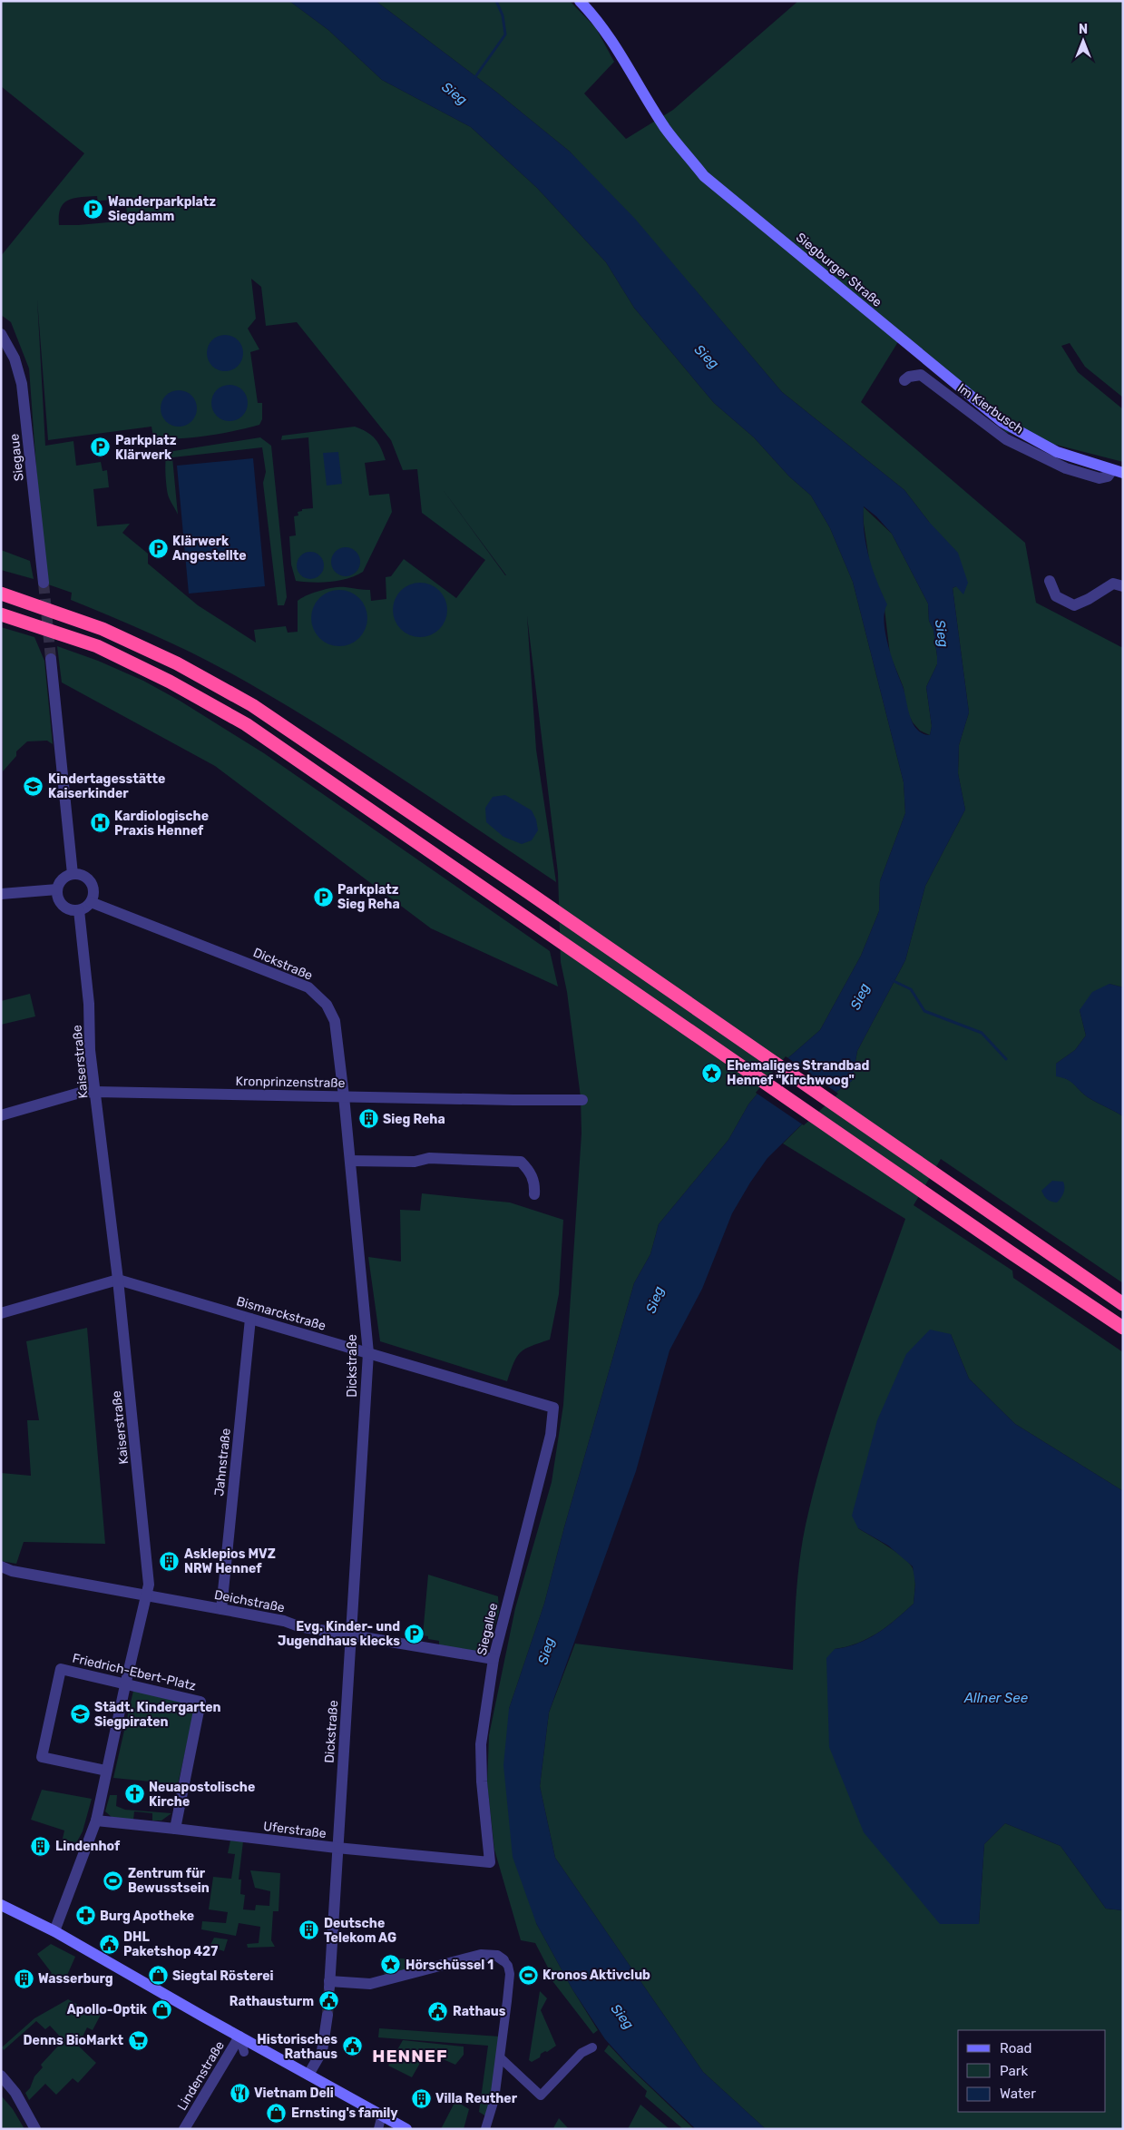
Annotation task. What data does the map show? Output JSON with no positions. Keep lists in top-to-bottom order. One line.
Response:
{"streets":{"main road":["Siegburger Straße"],"street":["Im Kierbusch","Siegaue","Dickstraße","Kaiserstraße","Kronprinzenstraße","Bismarckstraße","Jahnstraße","Deichstraße","Siegallee","Friedrich-Ebert-Platz","Uferstraße","Lindenstraße"]},"crossings":[["Siegburger Straße","Im Kierbusch"],["Dickstraße","Kaiserstraße"],["Dickstraße","Kronprinzenstraße"],["Dickstraße","Bismarckstraße"],["Dickstraße","Deichstraße"],["Dickstraße","Uferstraße"],["Kaiserstraße","Kronprinzenstraße"],["Kaiserstraße","Bismarckstraße"],["Kaiserstraße","Deichstraße"],["Kaiserstraße","Friedrich-Ebert-Platz"],["Kaiserstraße","Uferstraße"],["Bismarckstraße","Jahnstraße"],["Bismarckstraße","Siegallee"],["Jahnstraße","Deichstraße"],["Deichstraße","Siegallee"],["Siegallee","Uferstraße"],["Friedrich-Ebert-Platz","Uferstraße"]],"districts":["HENNEF"],"water":["Sieg","Allner See"],"places":{"parking":["Wanderparkplatz Siegdamm","Parkplatz Klärwerk","Klärwerk Angestellte","Parkplatz Sieg Reha","Evg. Kinder- und Jugendhaus klecks"],"school or university":["Kindertagesstätte Kaiserkinder","Städt. Kindergarten Siegpiraten"],"hospital":["Kardiologische Praxis Hennef"],"place":["Ehemaliges Strandbad Hennef \"Kirchwoog\"","Hörschüssel 1"],"building":["Sieg Reha","Asklepios MVZ NRW Hennef","Lindenhof","Deutsche Telekom AG","Wasserburg","Villa Reuther"],"church":["Neuapostolische Kirche"],"sports":["Zentrum für Bewusstsein","Kronos Aktivclub"],"pharmacy":["Burg Apotheke"],"public building":["DHL Paketshop 427","Rathausturm","Rathaus","Historisches Rathaus"],"shop":["Siegtal Rösterei","Apollo-Optik","Ernsting's family"],"supermarket":["Denns BioMarkt"],"restaurant":["Vietnam Deli"]},"legend":["Road","Park","Water"],"north":"top"}
